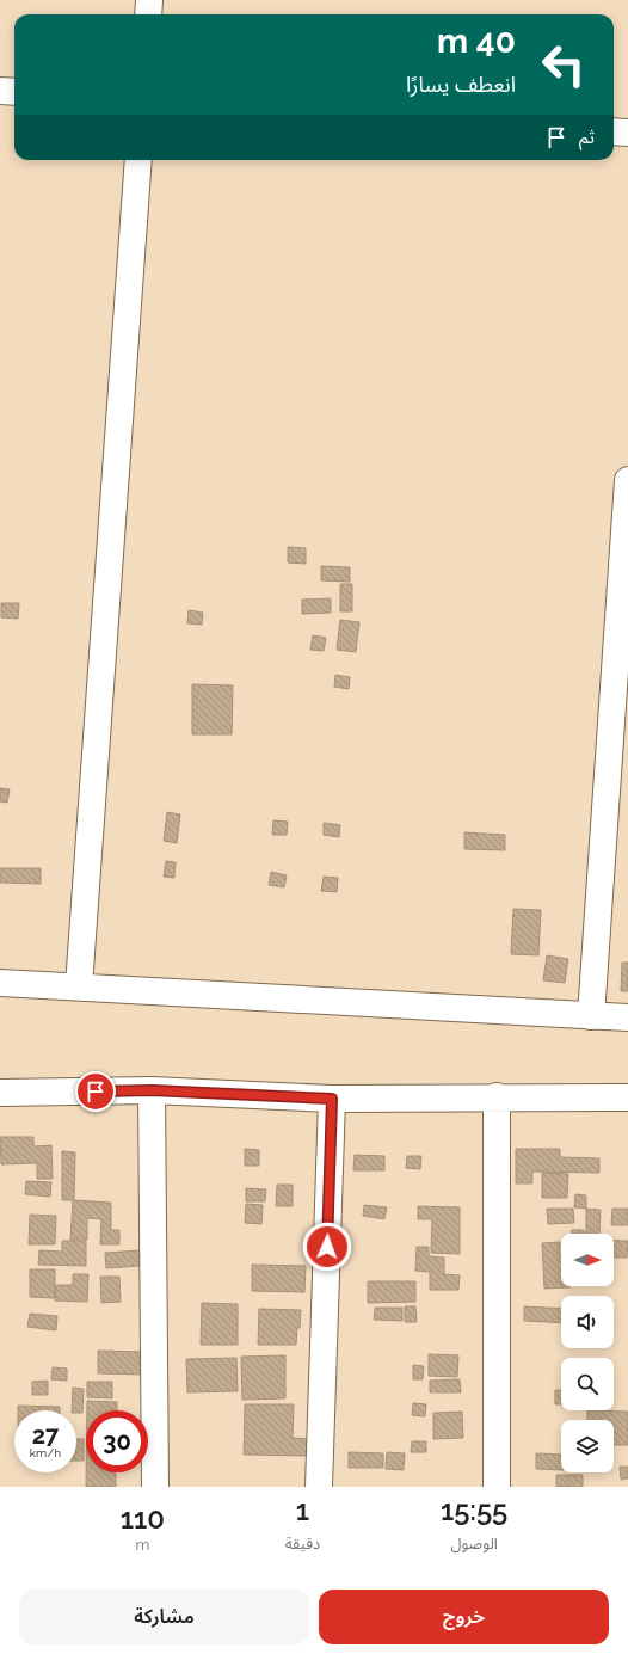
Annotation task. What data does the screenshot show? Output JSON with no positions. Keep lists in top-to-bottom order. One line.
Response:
{"north":"right","page":{"turn":["40 m","انعطف يسارًا"],"then":"ثم","speed":"27 km/h","limit":"30","eta":["15:55","الوصول","1","دقيقة","110","m"],"buttons":["خروج","مشاركة"]}}
